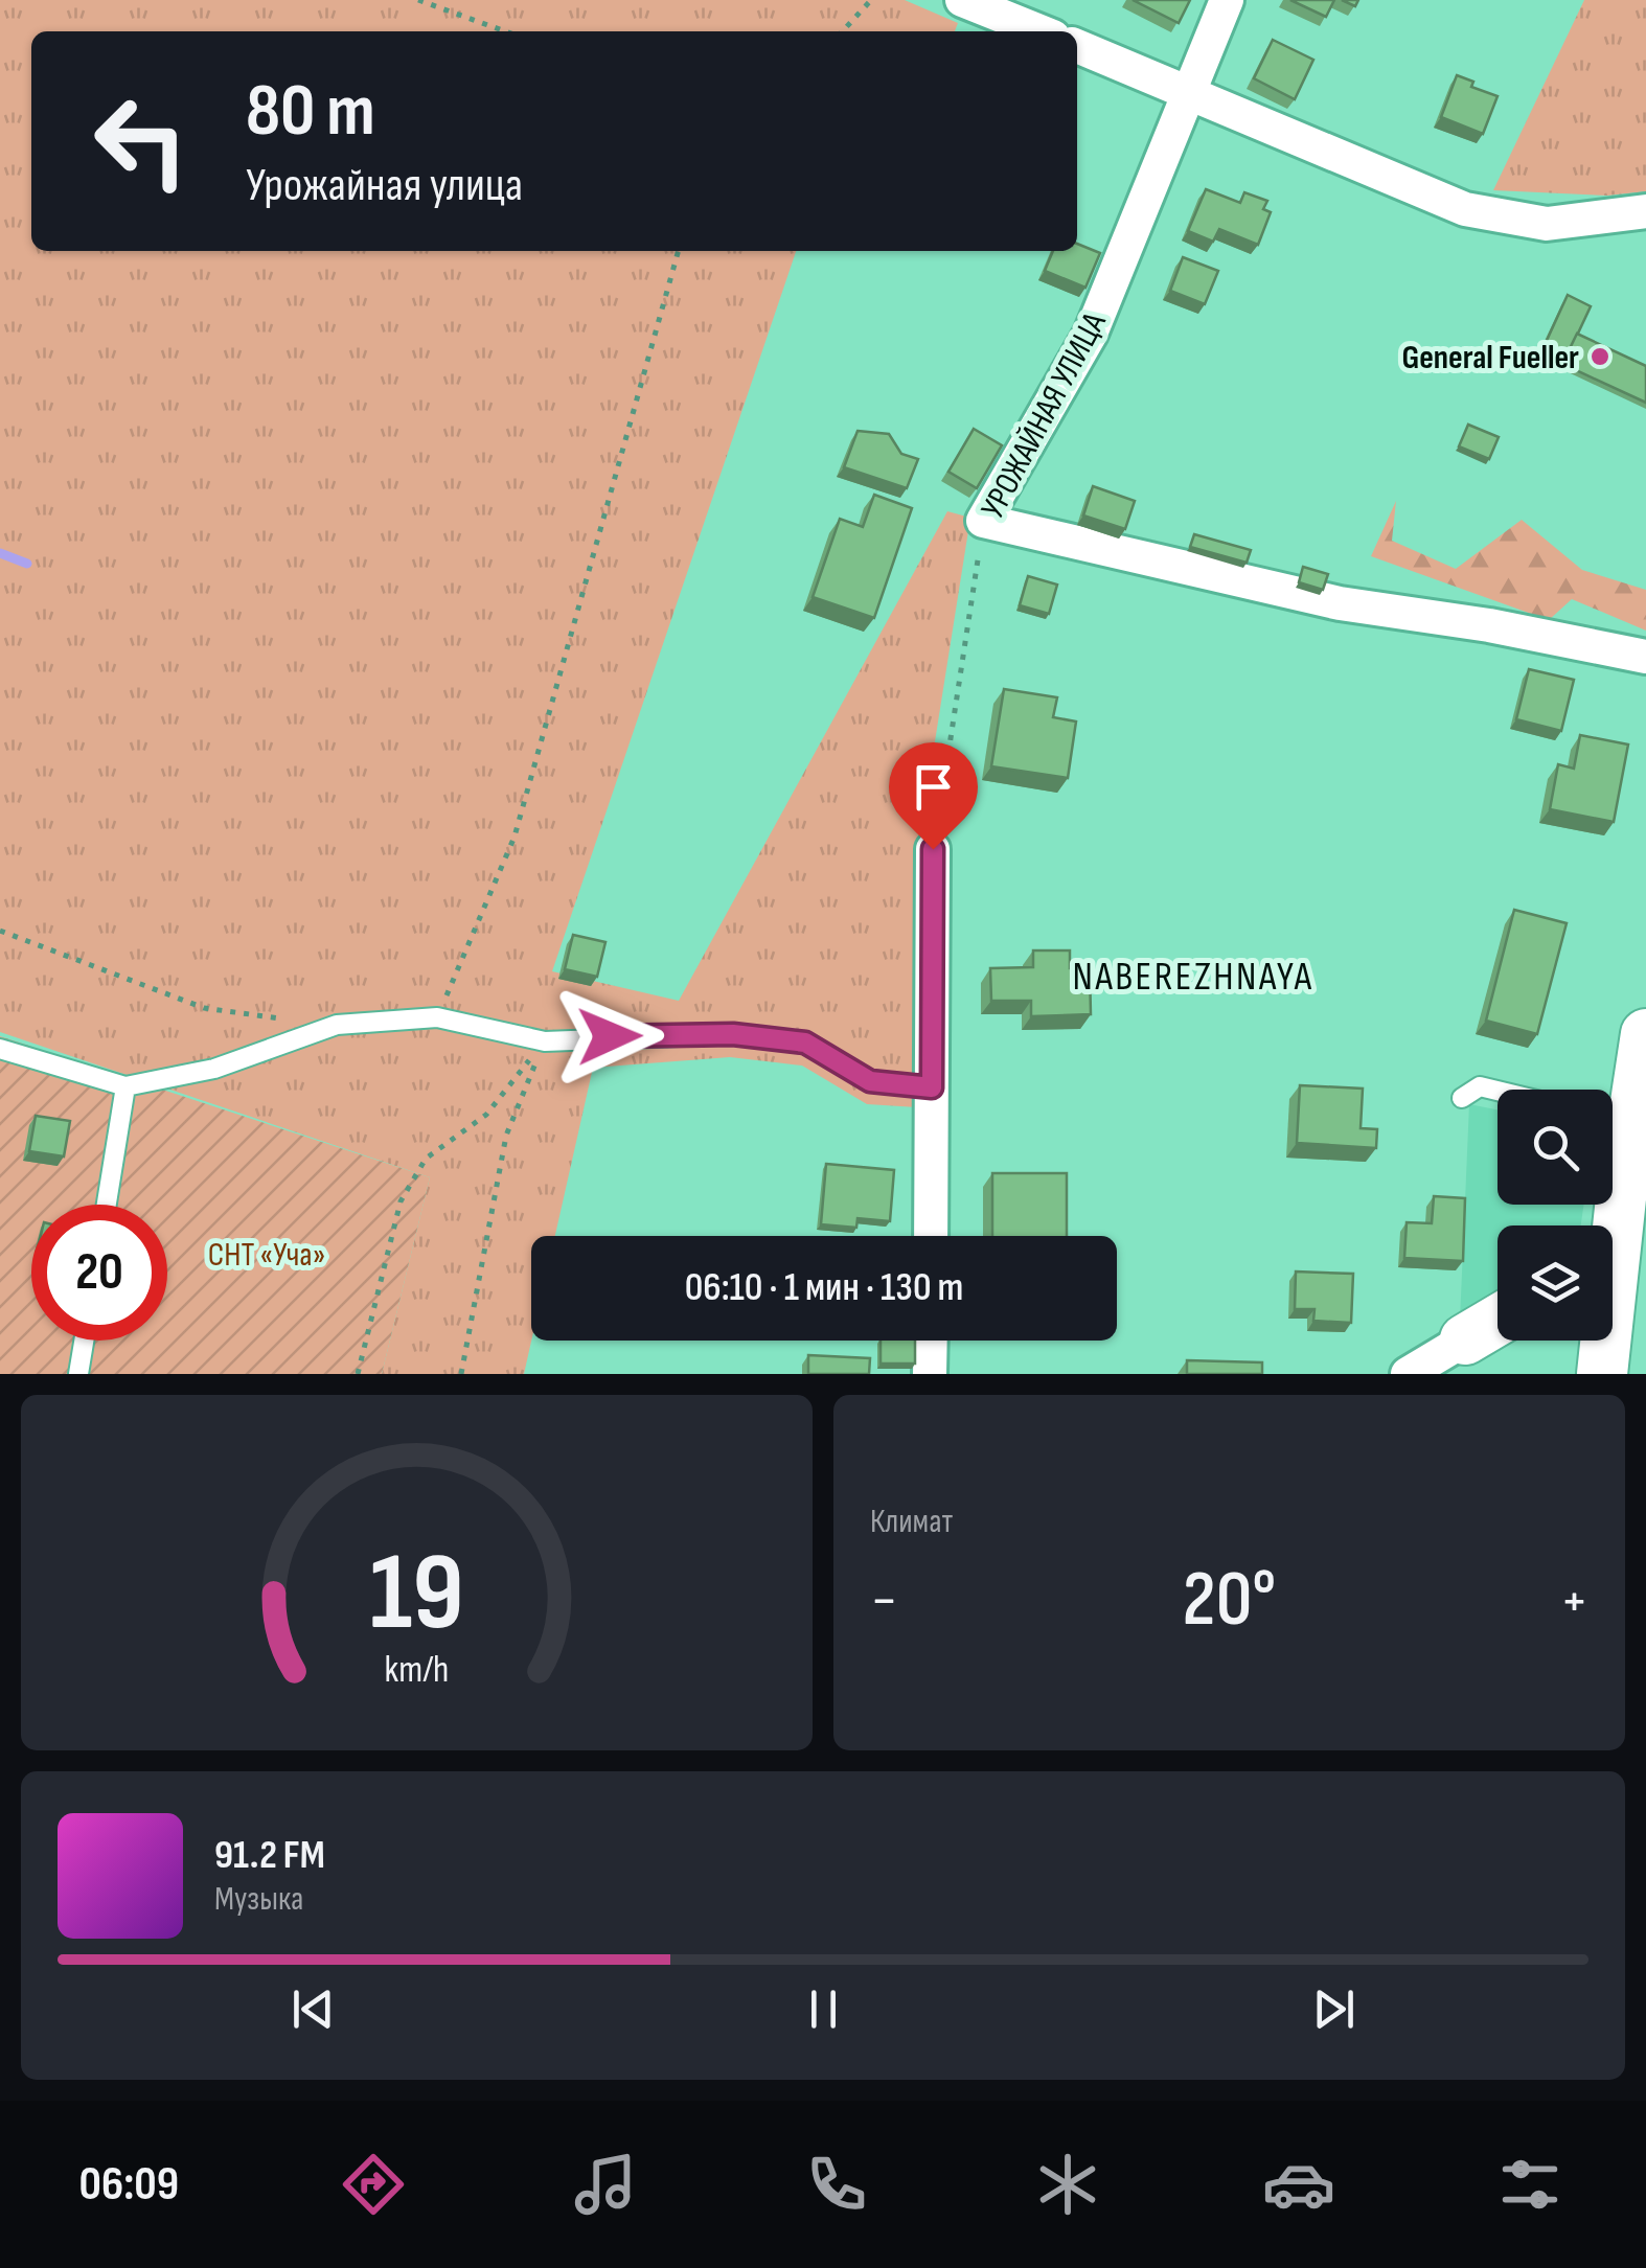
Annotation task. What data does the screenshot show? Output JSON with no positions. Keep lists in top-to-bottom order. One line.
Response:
{"streets":{"street":["УРОЖАЙНАЯ УЛИЦА"]},"districts":["NABEREZHNAYA"],"parks":["СНТ «Уча»"],"places":["General Fueller"],"page":{"turn":["80 m","Урожайная улица"],"limit":"20","trip":"06:10 · 1 мин · 130 m","tile":"Климат","heat":["−","20°","+"],"song":["91.2 FM","Музыка"],"tabs":"06:09","gauge":["19","km/h"]}}
